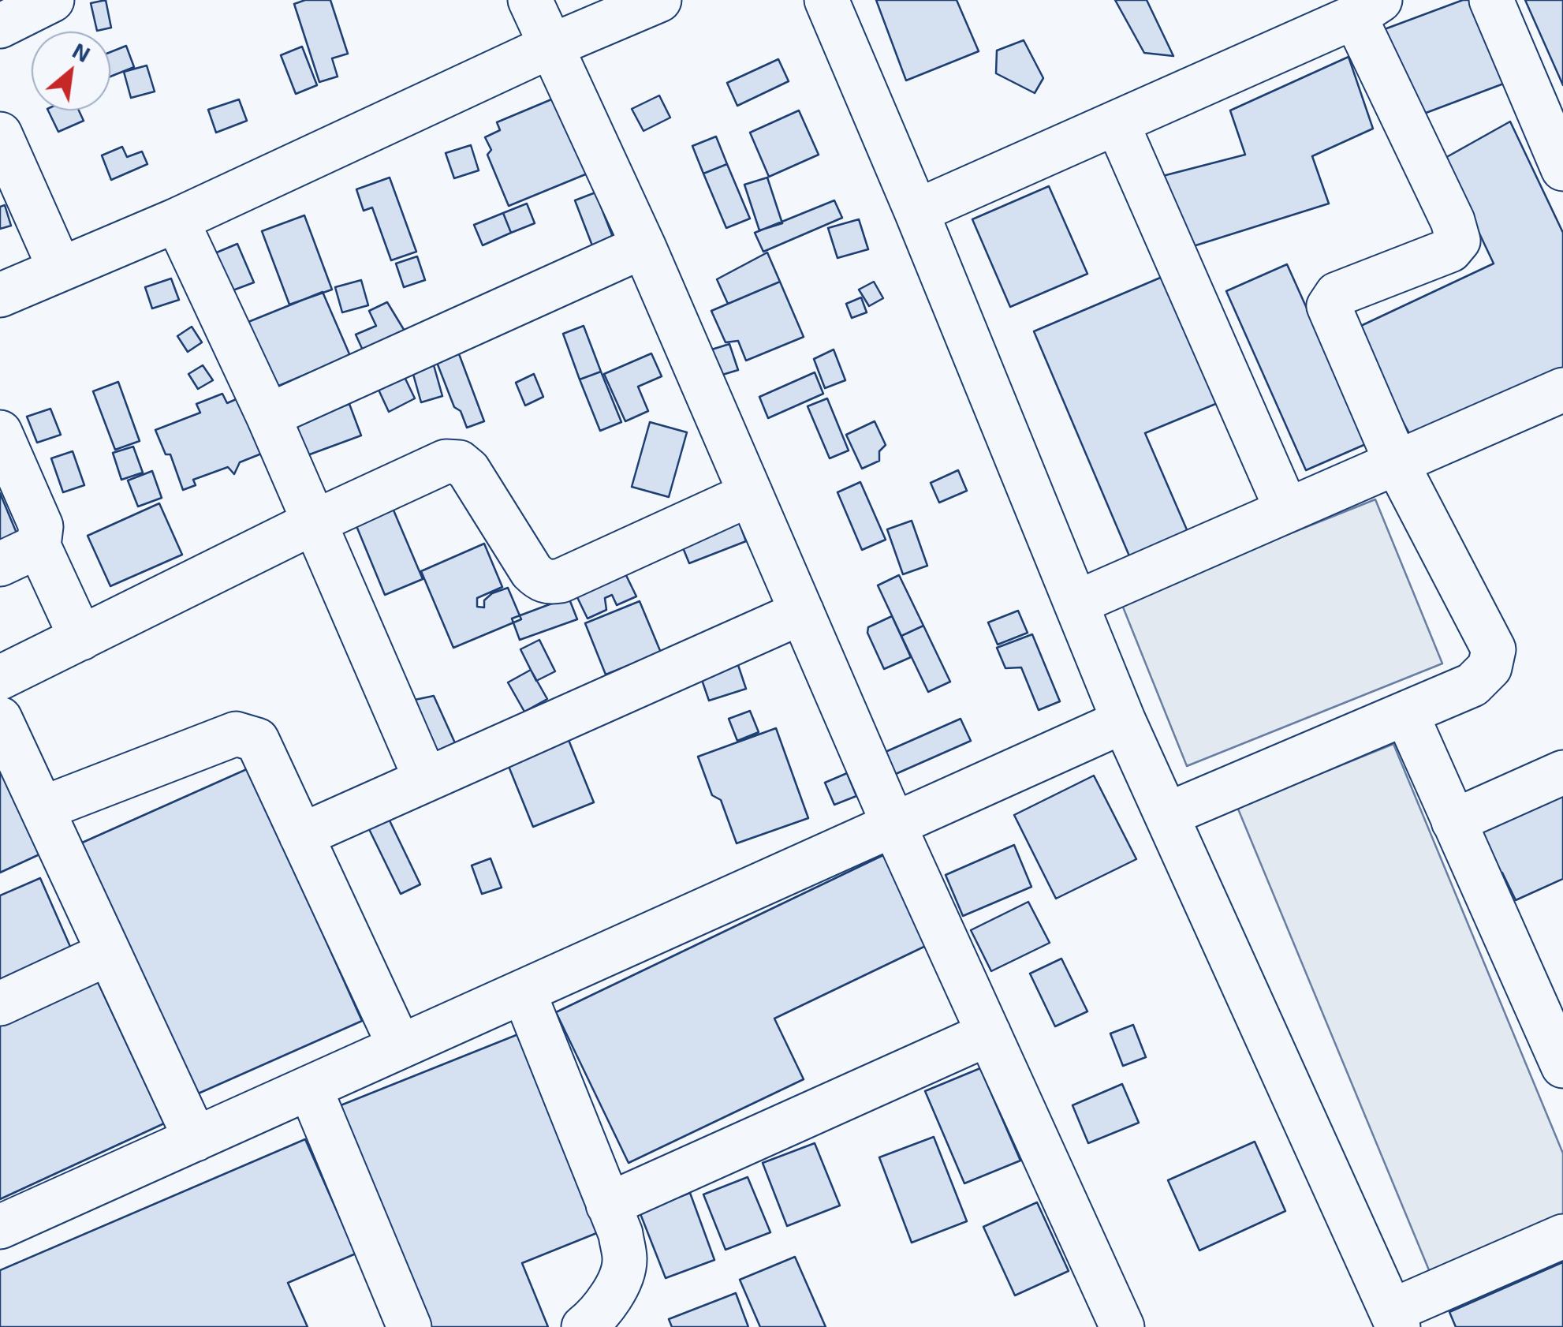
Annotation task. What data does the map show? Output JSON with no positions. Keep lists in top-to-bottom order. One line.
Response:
{"north":"top right"}
